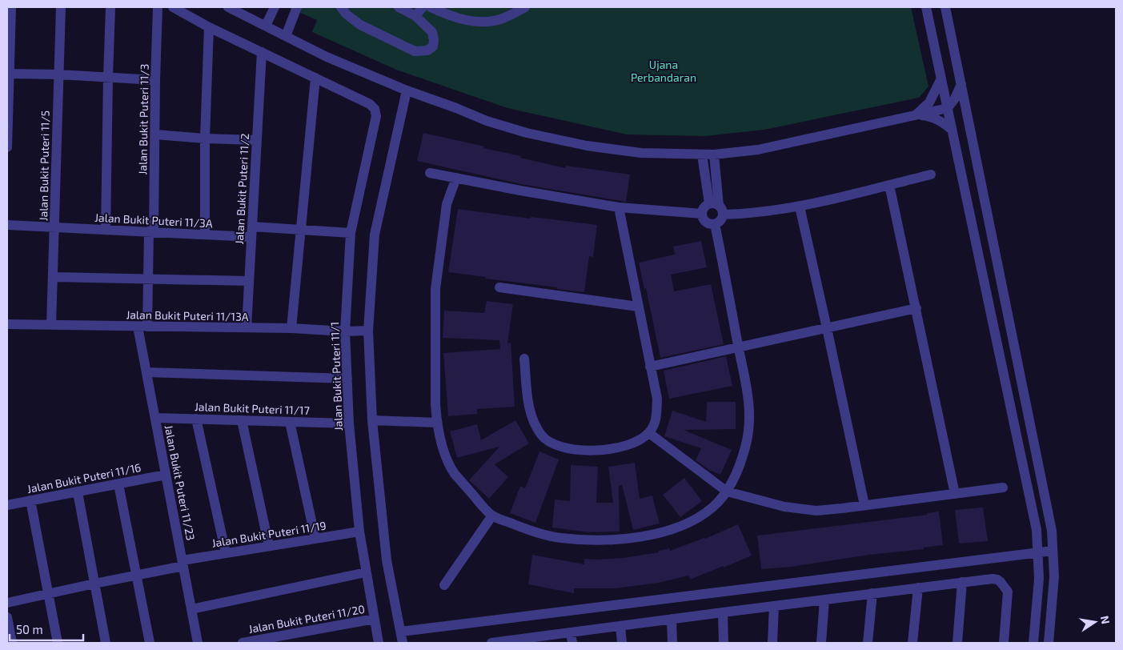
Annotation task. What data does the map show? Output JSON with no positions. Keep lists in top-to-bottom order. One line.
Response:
{"streets":{"street":["Jalan Bukit Puteri 11/3","Jalan Bukit Puteri 11/5","Jalan Bukit Puteri 11/2","Jalan Bukit Puteri 11/3A","Jalan Bukit Puteri 11/13A","Jalan Bukit Puteri 11/1","Jalan Bukit Puteri 11/17","Jalan Bukit Puteri 11/16","Jalan Bukit Puteri 11/23","Jalan Bukit Puteri 11/19","Jalan Bukit Puteri 11/20"]},"crossings":[["Jalan Bukit Puteri 11/3","Jalan Bukit Puteri 11/3A"],["Jalan Bukit Puteri 11/3","Jalan Bukit Puteri 11/23"],["Jalan Bukit Puteri 11/5","Jalan Bukit Puteri 11/3A"],["Jalan Bukit Puteri 11/5","Jalan Bukit Puteri 11/13A"],["Jalan Bukit Puteri 11/2","Jalan Bukit Puteri 11/3A"],["Jalan Bukit Puteri 11/2","Jalan Bukit Puteri 11/13A"],["Jalan Bukit Puteri 11/13A","Jalan Bukit Puteri 11/1"],["Jalan Bukit Puteri 11/13A","Jalan Bukit Puteri 11/23"],["Jalan Bukit Puteri 11/1","Jalan Bukit Puteri 11/17"],["Jalan Bukit Puteri 11/1","Jalan Bukit Puteri 11/19"],["Jalan Bukit Puteri 11/1","Jalan Bukit Puteri 11/20"],["Jalan Bukit Puteri 11/17","Jalan Bukit Puteri 11/23"],["Jalan Bukit Puteri 11/16","Jalan Bukit Puteri 11/23"],["Jalan Bukit Puteri 11/23","Jalan Bukit Puteri 11/19"]],"parks":["Ujana Perbandaran"],"scale_bar":"50 m","north":"right"}
